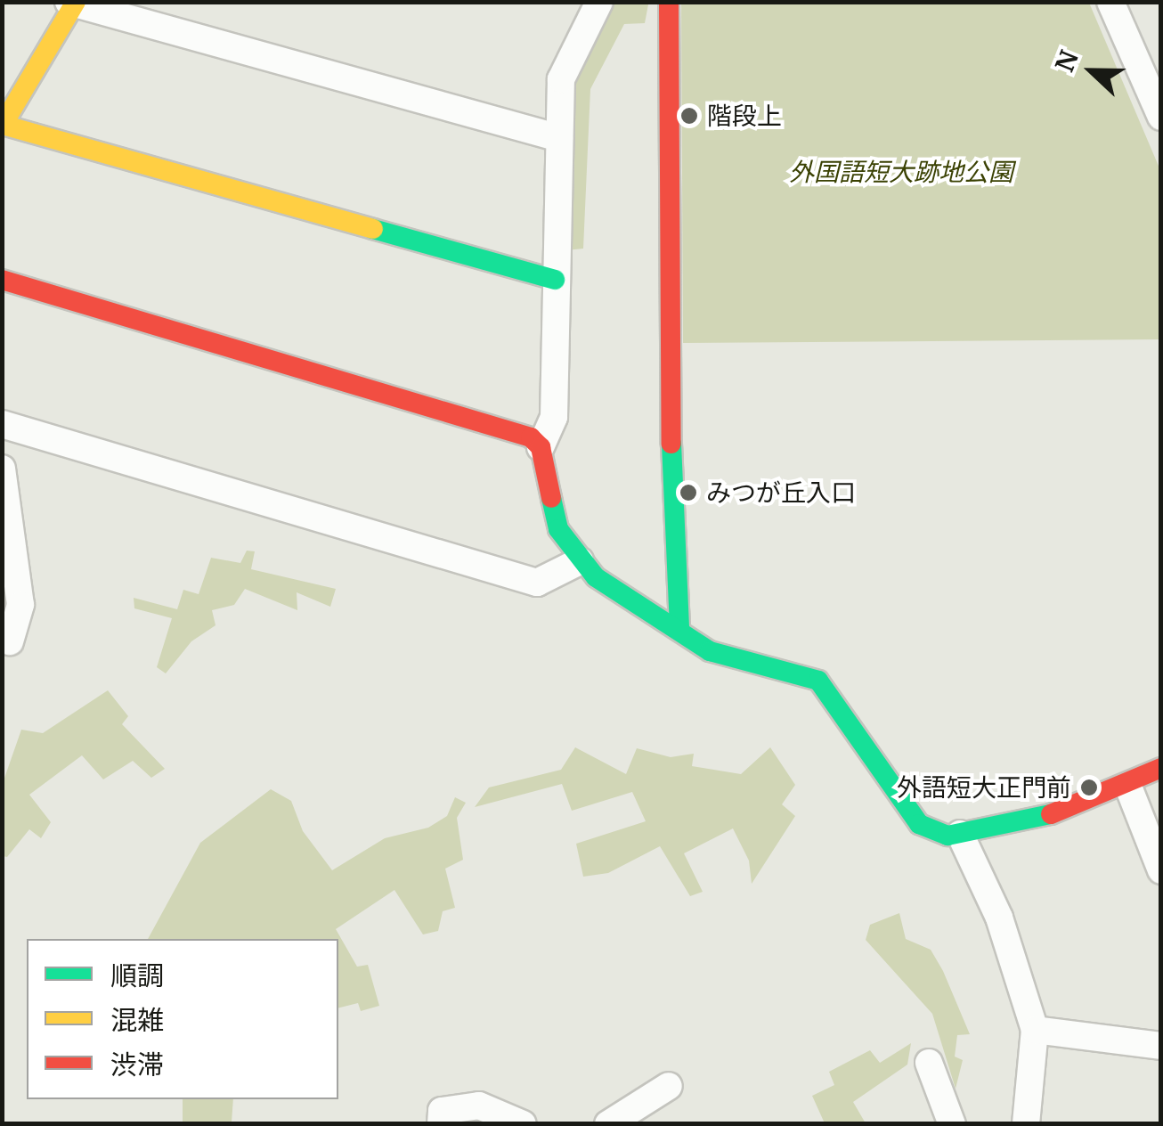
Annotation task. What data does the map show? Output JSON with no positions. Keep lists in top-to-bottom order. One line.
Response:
{"parks":["外国語短大跡地公園"],"places":["階段上","みつが丘入口","外語短大正門前"],"legend":["順調","混雑","渋滞"],"north":"left"}
